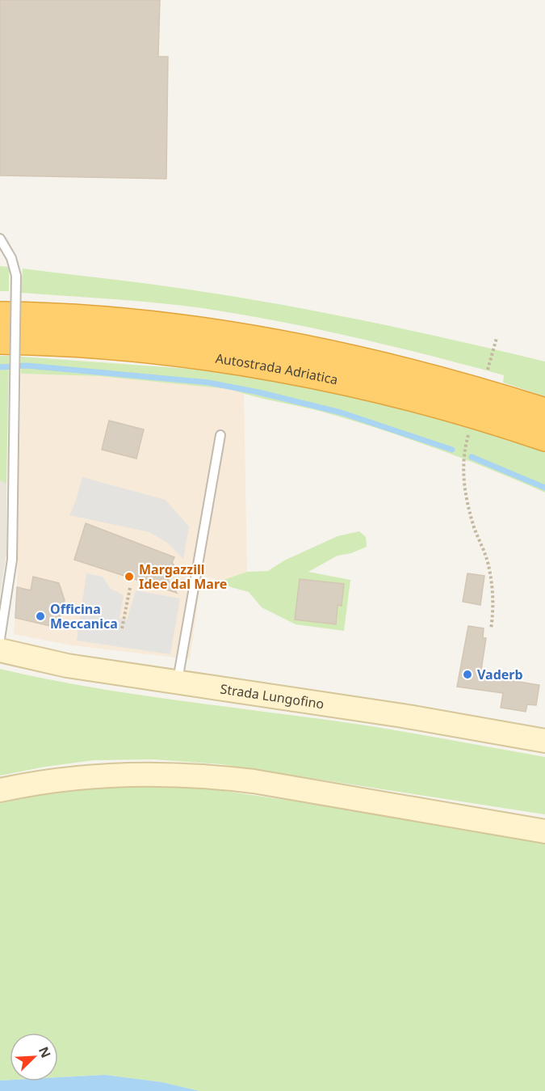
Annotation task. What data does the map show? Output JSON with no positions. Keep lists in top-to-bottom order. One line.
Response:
{"streets":{"highway":["Autostrada Adriatica"],"main road":["Strada Lungofino"]},"places":["Margazzill Idee dal Mare","Officina Meccanica","Vaderb"],"north":"top right"}
